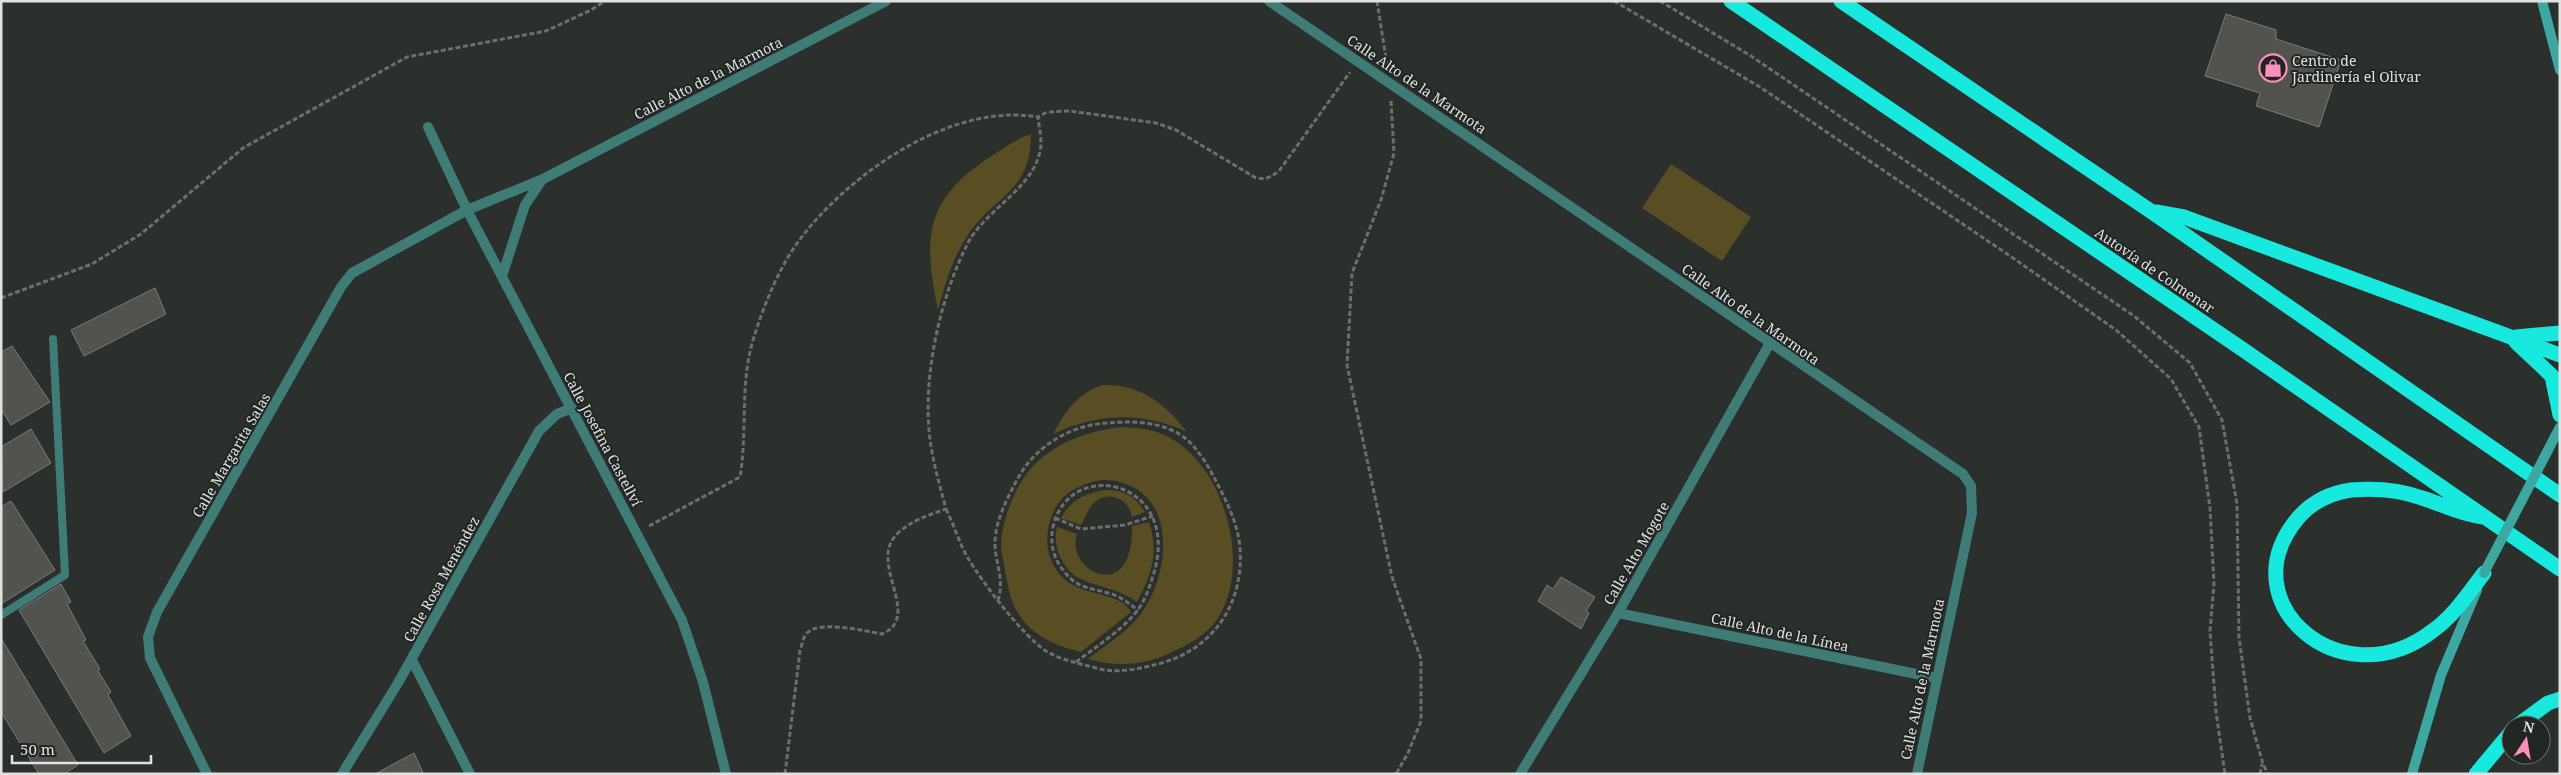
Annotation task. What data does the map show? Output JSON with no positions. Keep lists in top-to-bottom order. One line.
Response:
{"streets":{"highway":["Autovía de Colmenar"],"street":["Calle Alto de la Marmota","Calle Josefina Castellví","Calle Margarita Salas","Calle Alto Mogote","Calle Rosa Menéndez","Calle Alto de la Línea"]},"crossings":[["Calle Alto de la Marmota","Calle Josefina Castellví"],["Calle Alto de la Marmota","Calle Margarita Salas"],["Calle Alto de la Marmota","Calle Alto Mogote"],["Calle Alto de la Marmota","Calle Alto de la Línea"],["Calle Josefina Castellví","Calle Margarita Salas"],["Calle Josefina Castellví","Calle Rosa Menéndez"],["Calle Alto Mogote","Calle Alto de la Línea"]],"places":{"shop":["Centro de Jardinería el Olivar"]},"scale_bar":"50 m","north":"top"}
